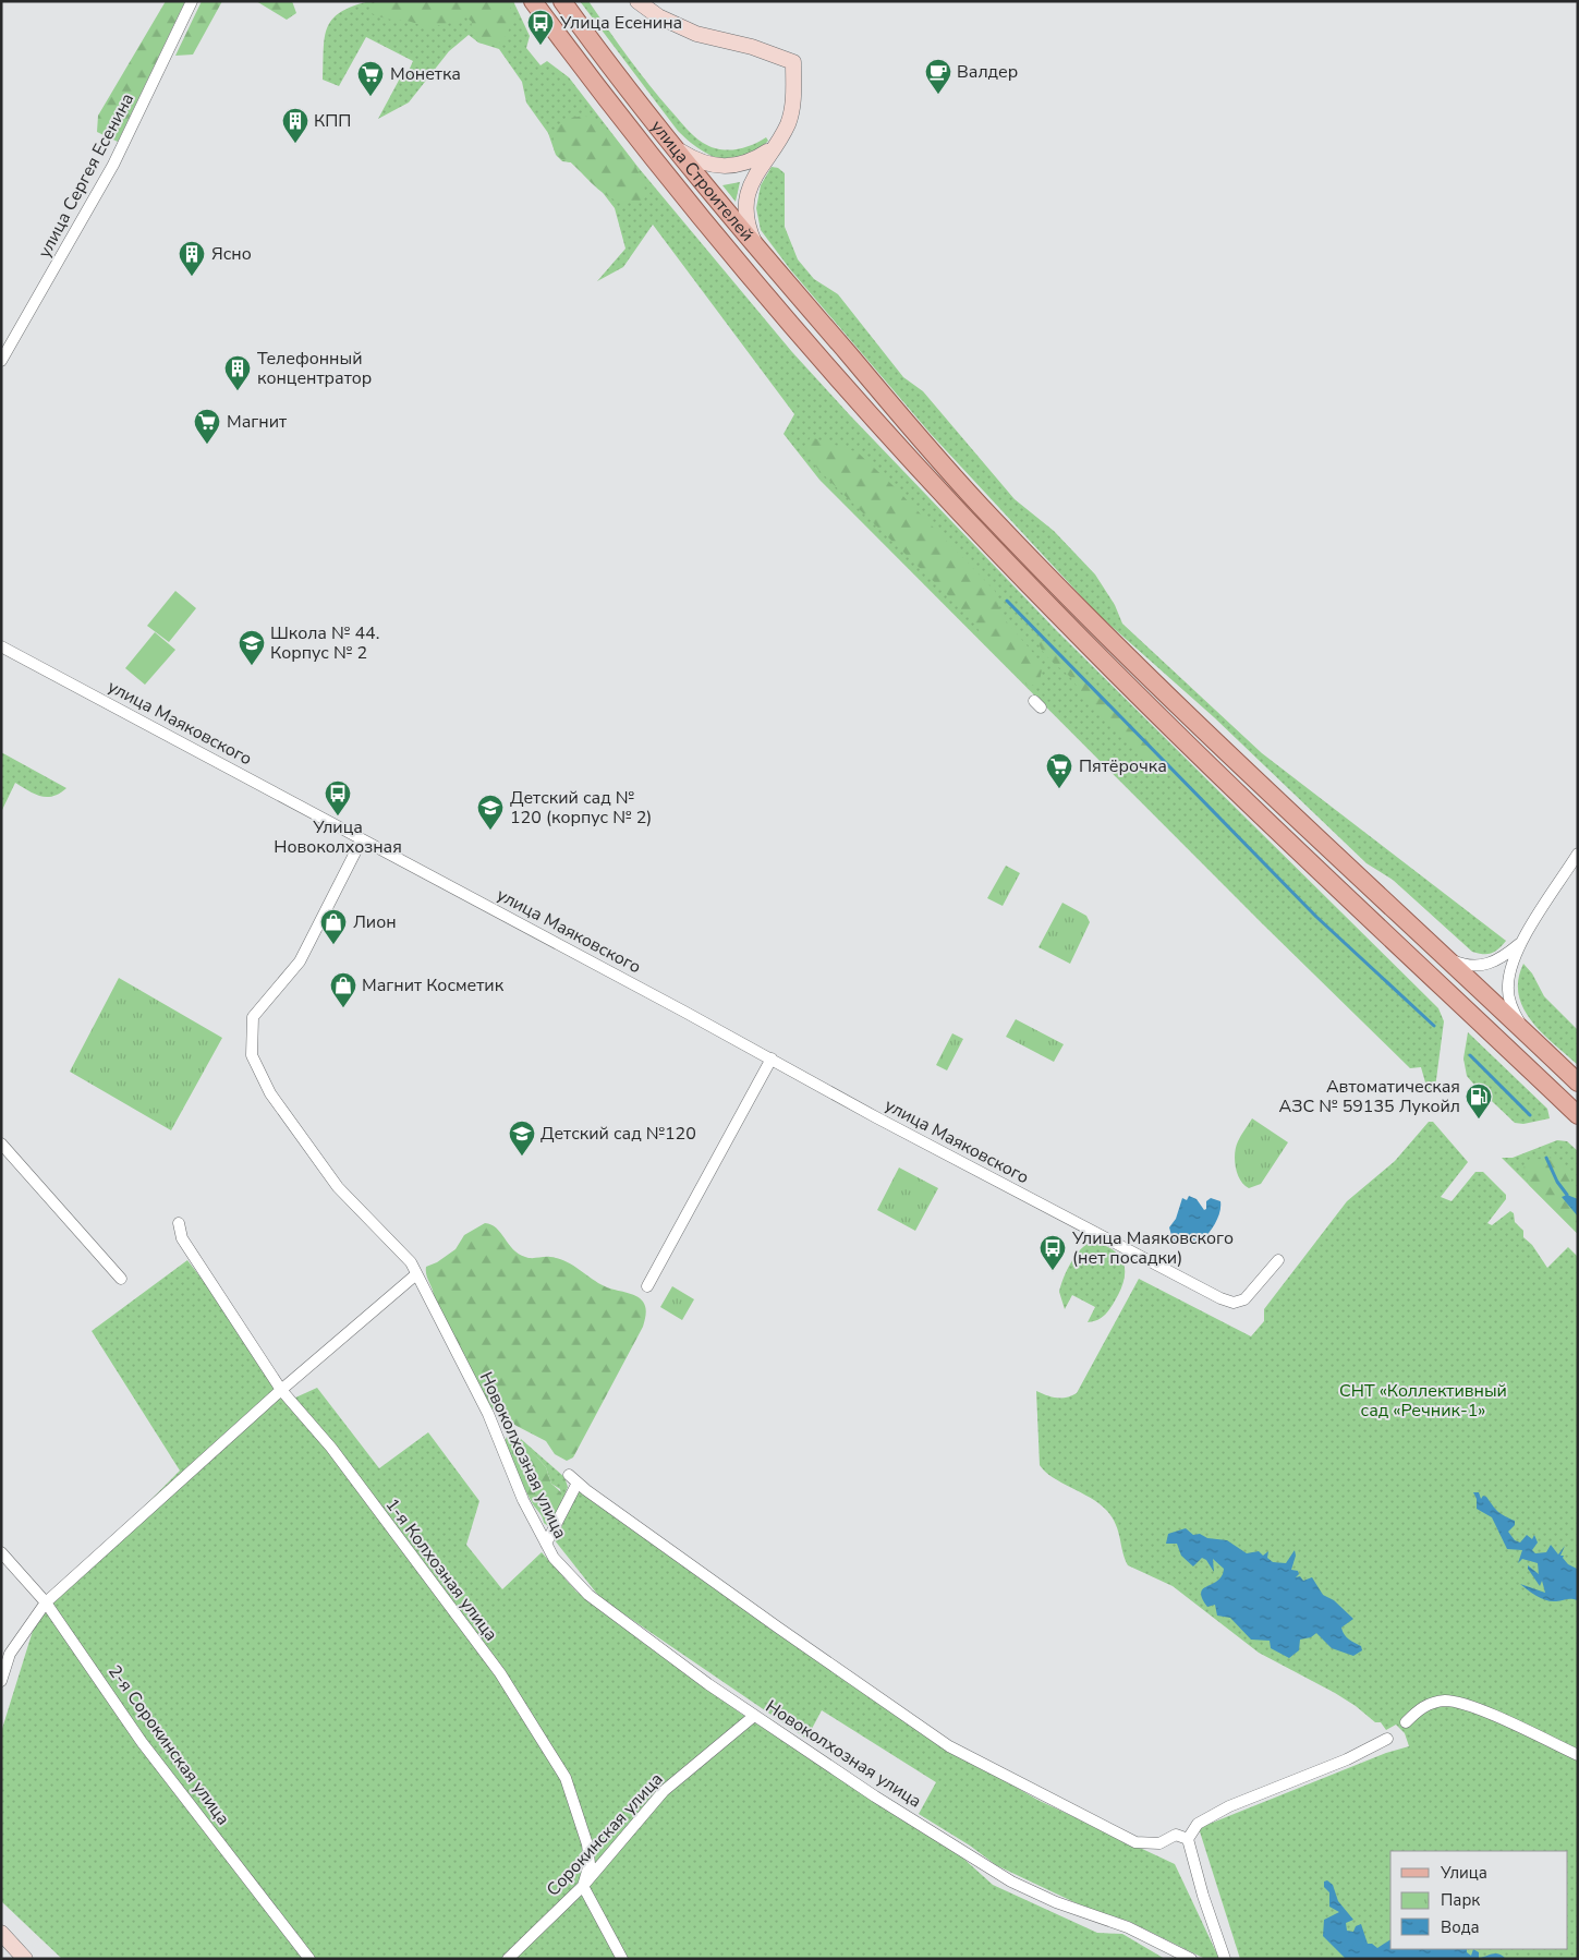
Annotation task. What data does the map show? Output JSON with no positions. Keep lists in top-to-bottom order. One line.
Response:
{"streets":{"main road":["улица Строителей"],"street":["улица Сергея Есенина","улица Маяковского","Новоколхозная улица","1-я Колхозная улица","2-я Сорокинская улица","Сорокинская улица"]},"crossings":[["улица Маяковского","Новоколхозная улица"],["Новоколхозная улица","Сорокинская улица"],["1-я Колхозная улица","Сорокинская улица"]],"parks":["СНТ «Коллективный сад «Речник-1»"],"places":{"bus stop":["Улица Есенина","Улица Новоколхозная","Улица Маяковского (нет посадки)"],"cafe":["Валдер"],"supermarket":["Монетка","Магнит","Пятёрочка"],"building":["КПП","Ясно","Телефонный концентратор"],"school or university":["Школа № 44. Корпус № 2","Детский сад № 120 (корпус № 2)","Детский сад №120"],"shop":["Лион","Магнит Косметик"],"fuel station":["Автоматическая АЗС № 59135 Лукойл"]},"legend":["Улица","Парк","Вода"]}
